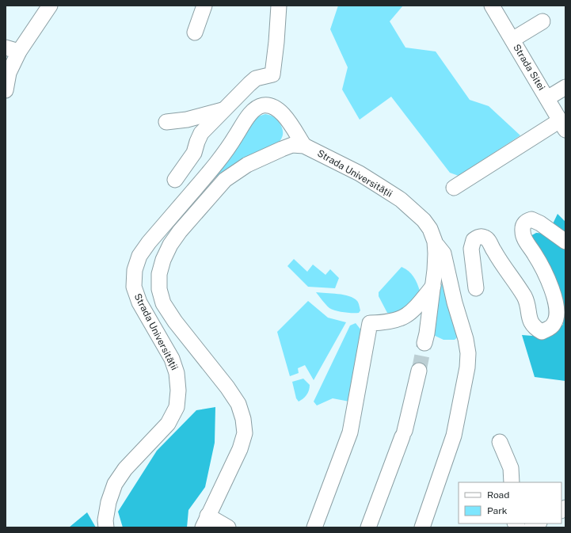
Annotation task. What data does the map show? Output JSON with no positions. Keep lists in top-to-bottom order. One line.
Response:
{"streets":{"street":["Strada Sitei","Strada Universității"]},"legend":["Road","Park"]}
